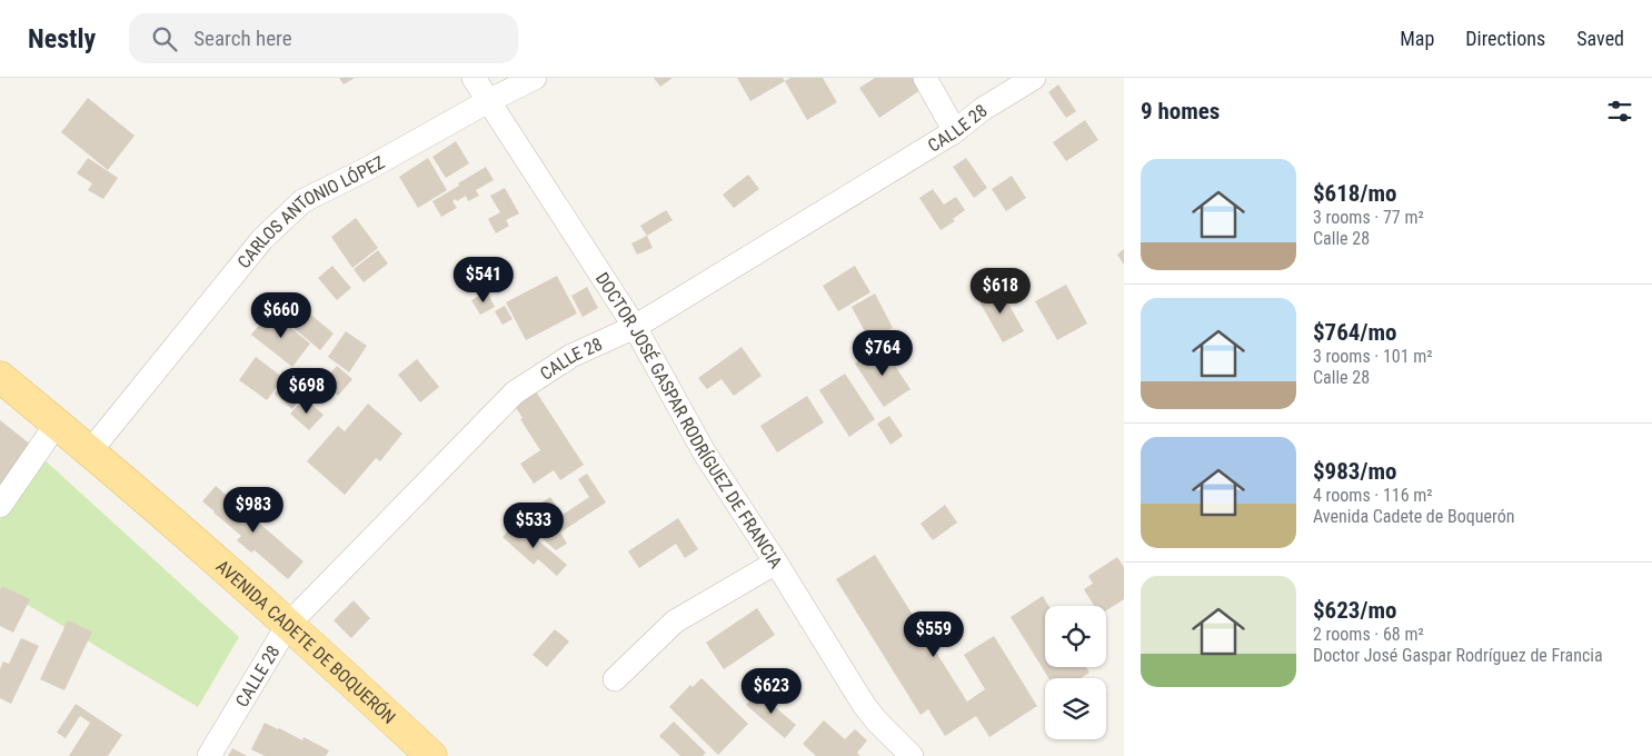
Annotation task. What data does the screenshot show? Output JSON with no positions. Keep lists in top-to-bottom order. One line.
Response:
{"streets":{"main road":["AVENIDA CADETE DE BOQUERÓN"],"street":["CALLE 28","CARLOS ANTONIO LÓPEZ","DOCTOR JOSÉ GASPAR RODRÍGUEZ DE FRANCIA"]},"crossings":[["CALLE 28","DOCTOR JOSÉ GASPAR RODRÍGUEZ DE FRANCIA"],["CALLE 28","AVENIDA CADETE DE BOQUERÓN"],["CARLOS ANTONIO LÓPEZ","DOCTOR JOSÉ GASPAR RODRÍGUEZ DE FRANCIA"],["CARLOS ANTONIO LÓPEZ","AVENIDA CADETE DE BOQUERÓN"]],"page":{"header":"Nestly","search":"Search here","nav":["Map","Directions","Saved"],"heading":"9 homes","list":[{"name":"$618/mo","note":"3 rooms · 77 m² · Calle 28"},{"name":"$764/mo","note":"3 rooms · 101 m² · Calle 28"},{"name":"$983/mo","note":"4 rooms · 116 m² · Avenida Cadete de Boquerón"},{"name":"$623/mo","note":"2 rooms · 68 m² · Doctor José Gaspar Rodríguez de Francia"}],"price":["$541","$618","$660","$764","$698","$983","$533","$559","$623"]}}
